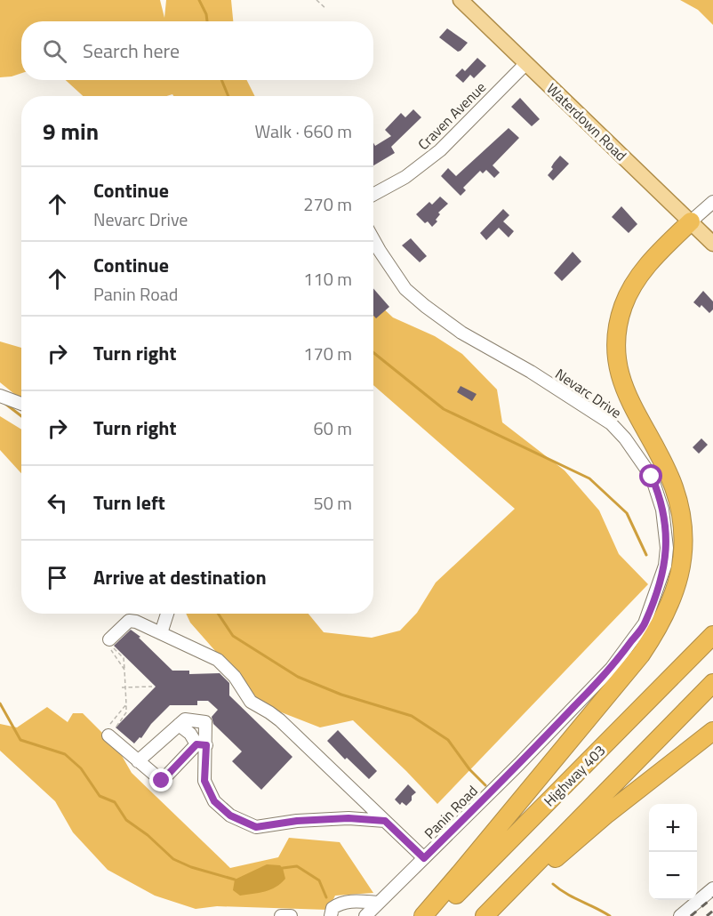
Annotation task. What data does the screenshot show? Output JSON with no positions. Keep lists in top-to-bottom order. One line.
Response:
{"streets":{"highway":["Highway 403"],"main road":["Waterdown Road"],"street":["Craven Avenue","Nevarc Drive","Panin Road"]},"crossings":[["Craven Avenue","Waterdown Road"],["Nevarc Drive","Panin Road"]],"page":{"search":"Search here","heading":["9 min","Walk · 660 m"],"list":[["Continue","Nevarc Drive","270 m"],["Continue","Panin Road","110 m"],["Turn right","170 m"],["Turn right","60 m"],["Turn left","50 m"],"Arrive at destination"],"map_buttons":["+","−"]}}
